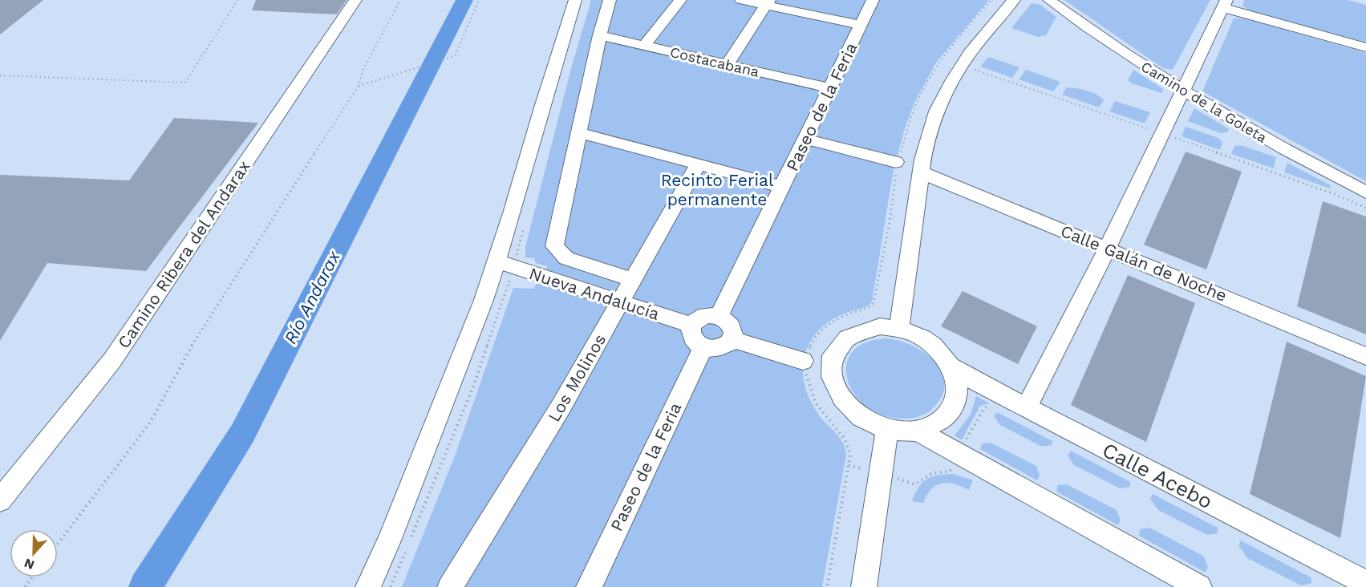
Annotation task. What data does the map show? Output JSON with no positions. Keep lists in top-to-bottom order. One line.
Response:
{"streets":{"street":["Costacabana","Camino de la Goleta","Paseo de la Feria","Camino Ribera del Andarax","Calle Galán de Noche","Nueva Andalucía","Los Molinos","Calle Acebo"]},"crossings":[["Costacabana","Paseo de la Feria"],["Paseo de la Feria","Nueva Andalucía"],["Nueva Andalucía","Los Molinos"]],"water":["Río Andarax"],"parks":["Recinto Ferial permanente"],"north":"bottom"}
